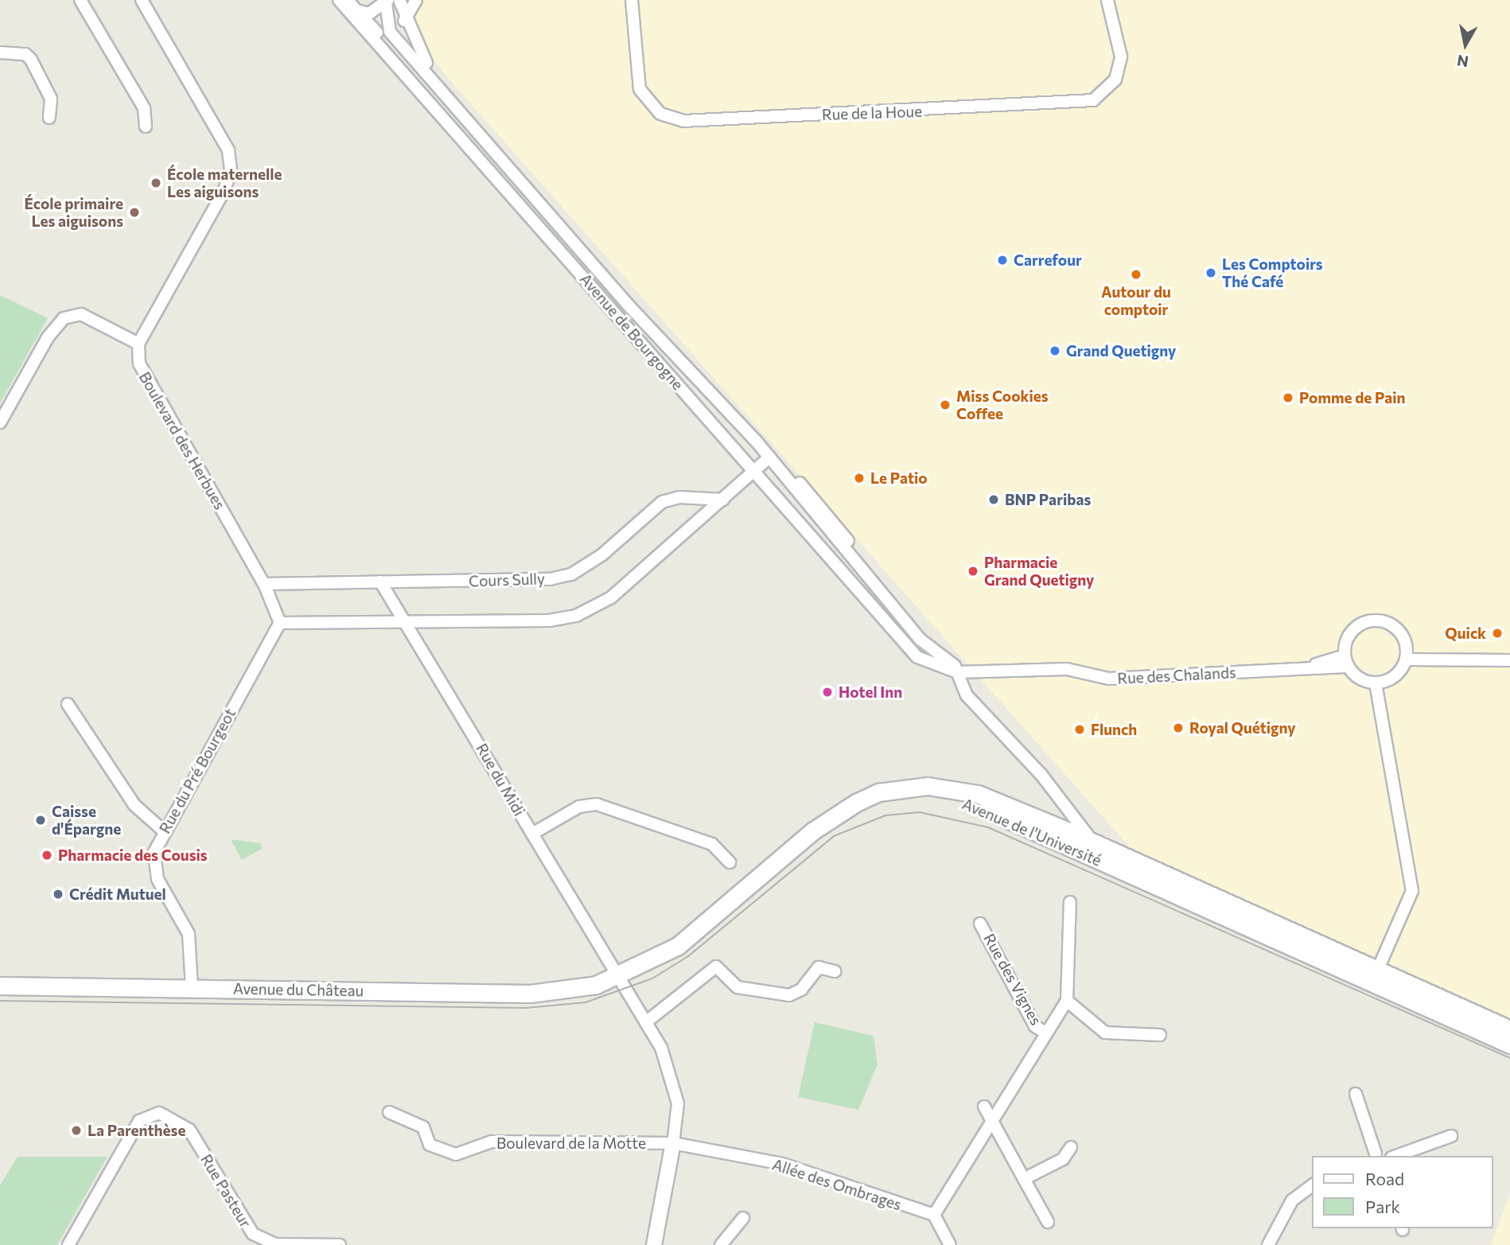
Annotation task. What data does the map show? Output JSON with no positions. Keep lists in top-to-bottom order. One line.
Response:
{"streets":{"main road":["Avenue de l'Université","Avenue du Château"],"street":["Rue de la Houe","Avenue de Bourgogne","Boulevard des Herbues","Cours Sully","Rue des Chalands","Rue du Pré Bourgeot","Rue du Midi","Rue des Vignes","Boulevard de la Motte","Allée des Ombrages","Rue Pasteur"]},"crossings":[["Avenue de Bourgogne","Rue des Chalands"],["Boulevard des Herbues","Cours Sully"],["Boulevard des Herbues","Rue du Pré Bourgeot"],["Cours Sully","Rue du Midi"],["Rue du Pré Bourgeot","Avenue du Château"],["Rue du Midi","Avenue du Château"],["Avenue de l'Université","Avenue du Château"],["Rue des Vignes","Allée des Ombrages"],["Boulevard de la Motte","Allée des Ombrages"]],"places":["École maternelle Les aiguisons","École primaire Les aiguisons","Carrefour","Les Comptoirs Thé Café","Autour du comptoir","Grand Quetigny","Pomme de Pain","Miss Cookies Coffee","Le Patio","BNP Paribas","Pharmacie Grand Quetigny","Quick","Hotel Inn","Royal Quétigny","Flunch","Caisse d'Épargne","Pharmacie des Cousis","Crédit Mutuel","La Parenthèse"],"legend":["Road","Park"],"north":"bottom"}
